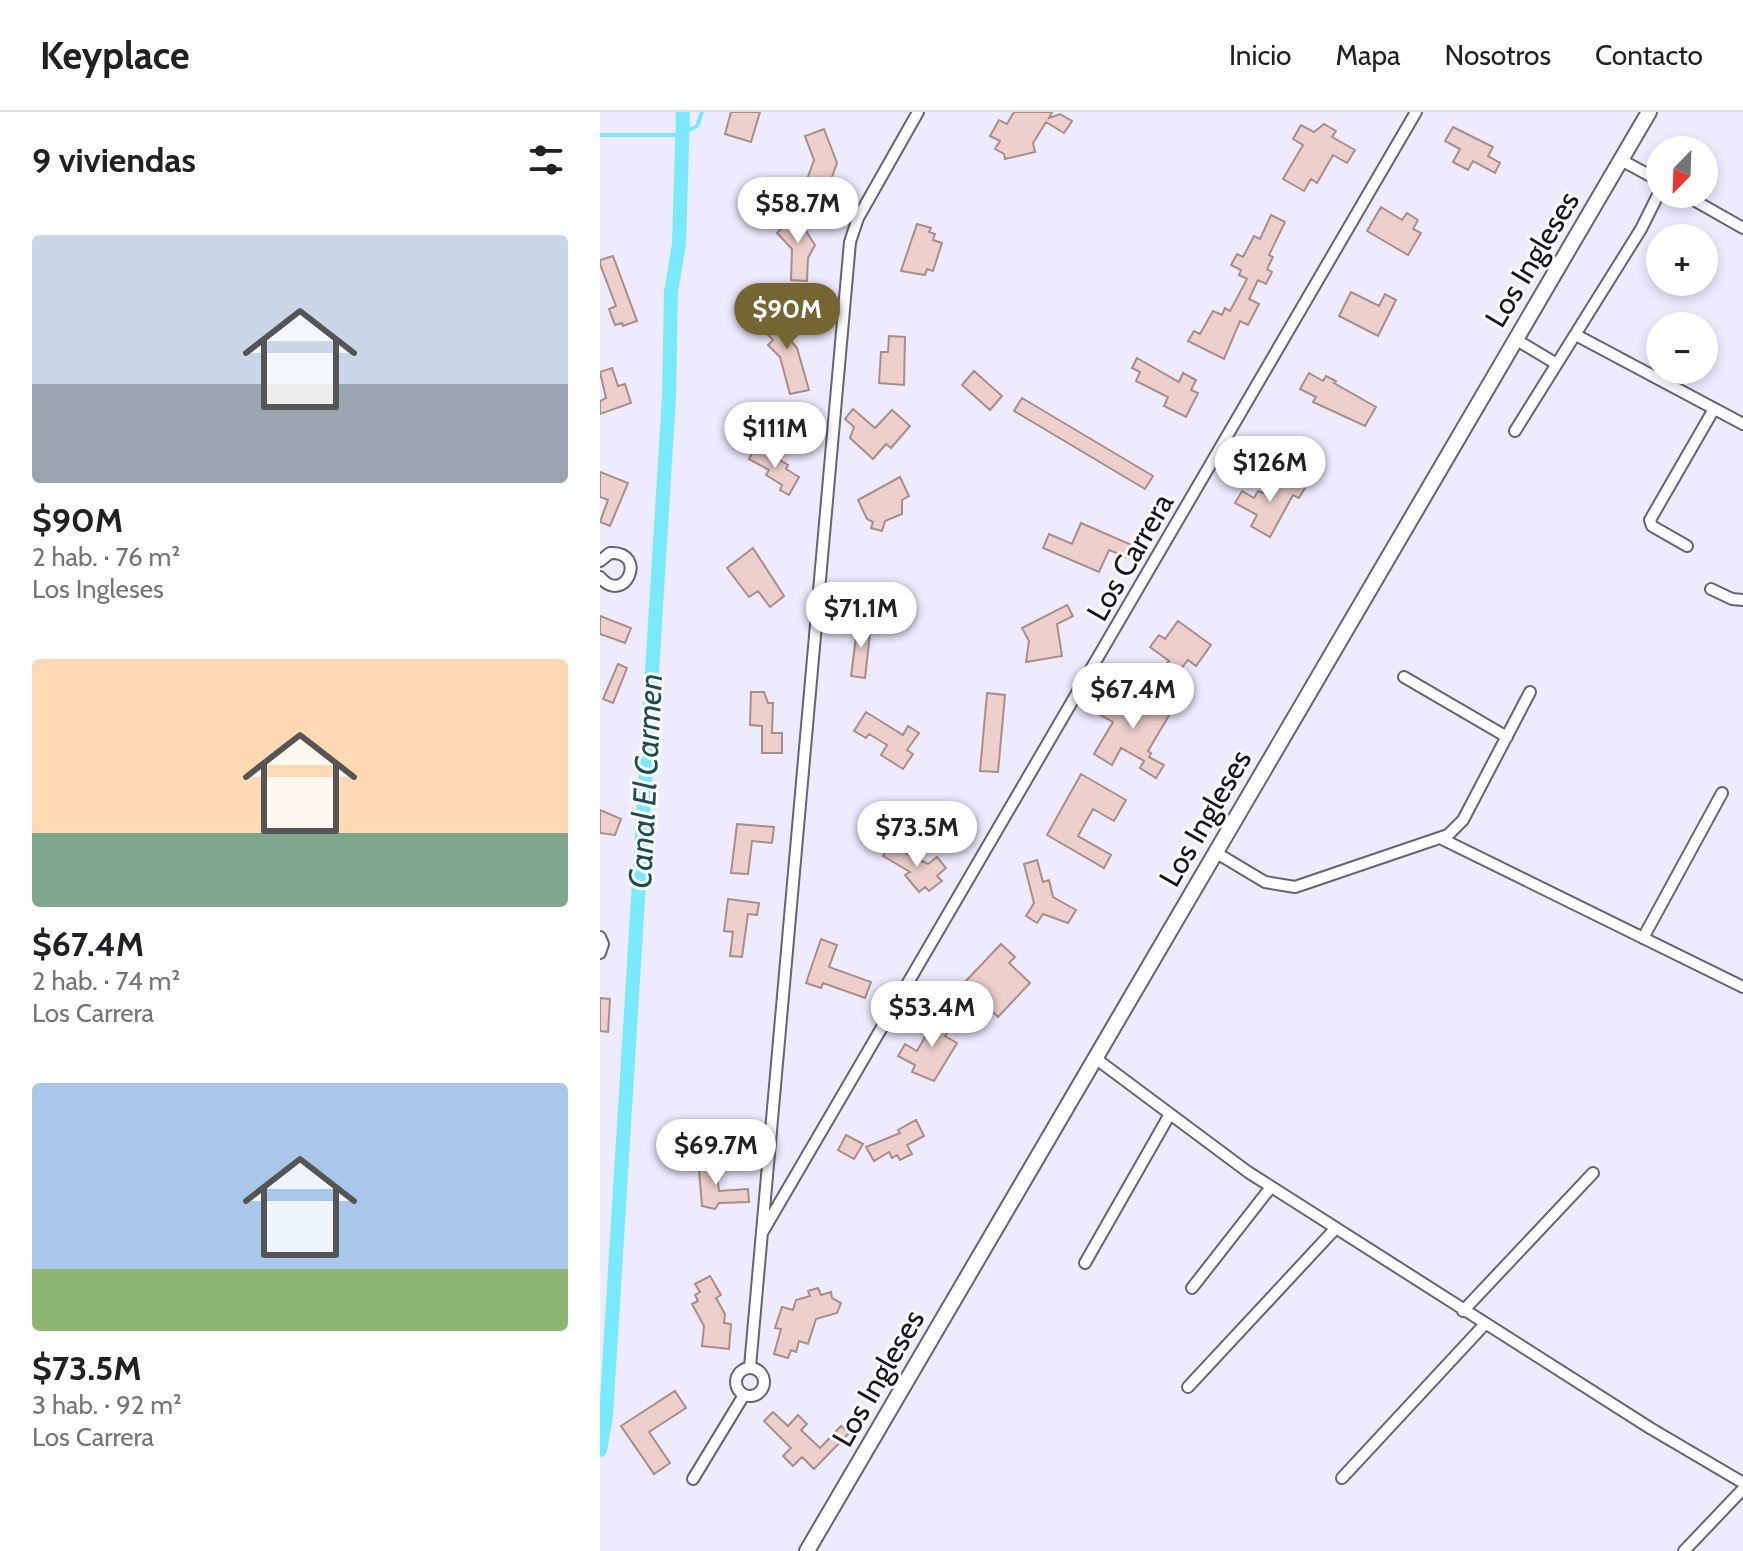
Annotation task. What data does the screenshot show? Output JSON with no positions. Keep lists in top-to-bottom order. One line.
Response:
{"streets":{"street":["Los Ingleses","Los Carrera"]},"water":["Canal El Carmen"],"north":"bottom left","page":{"header":"Keyplace","nav":["Inicio","Mapa","Nosotros","Contacto"],"heading":"9 viviendas","map_buttons":["+","−"],"price":["$58.7M","$90M","$111M","$126M","$71.1M","$67.4M","$73.5M","$53.4M","$69.7M"],"list":[{"name":"$90M","note":"2 hab. · 76 m² · Los Ingleses"},{"name":"$67.4M","note":"2 hab. · 74 m² · Los Carrera"},{"name":"$73.5M","note":"3 hab. · 92 m² · Los Carrera"}]}}
